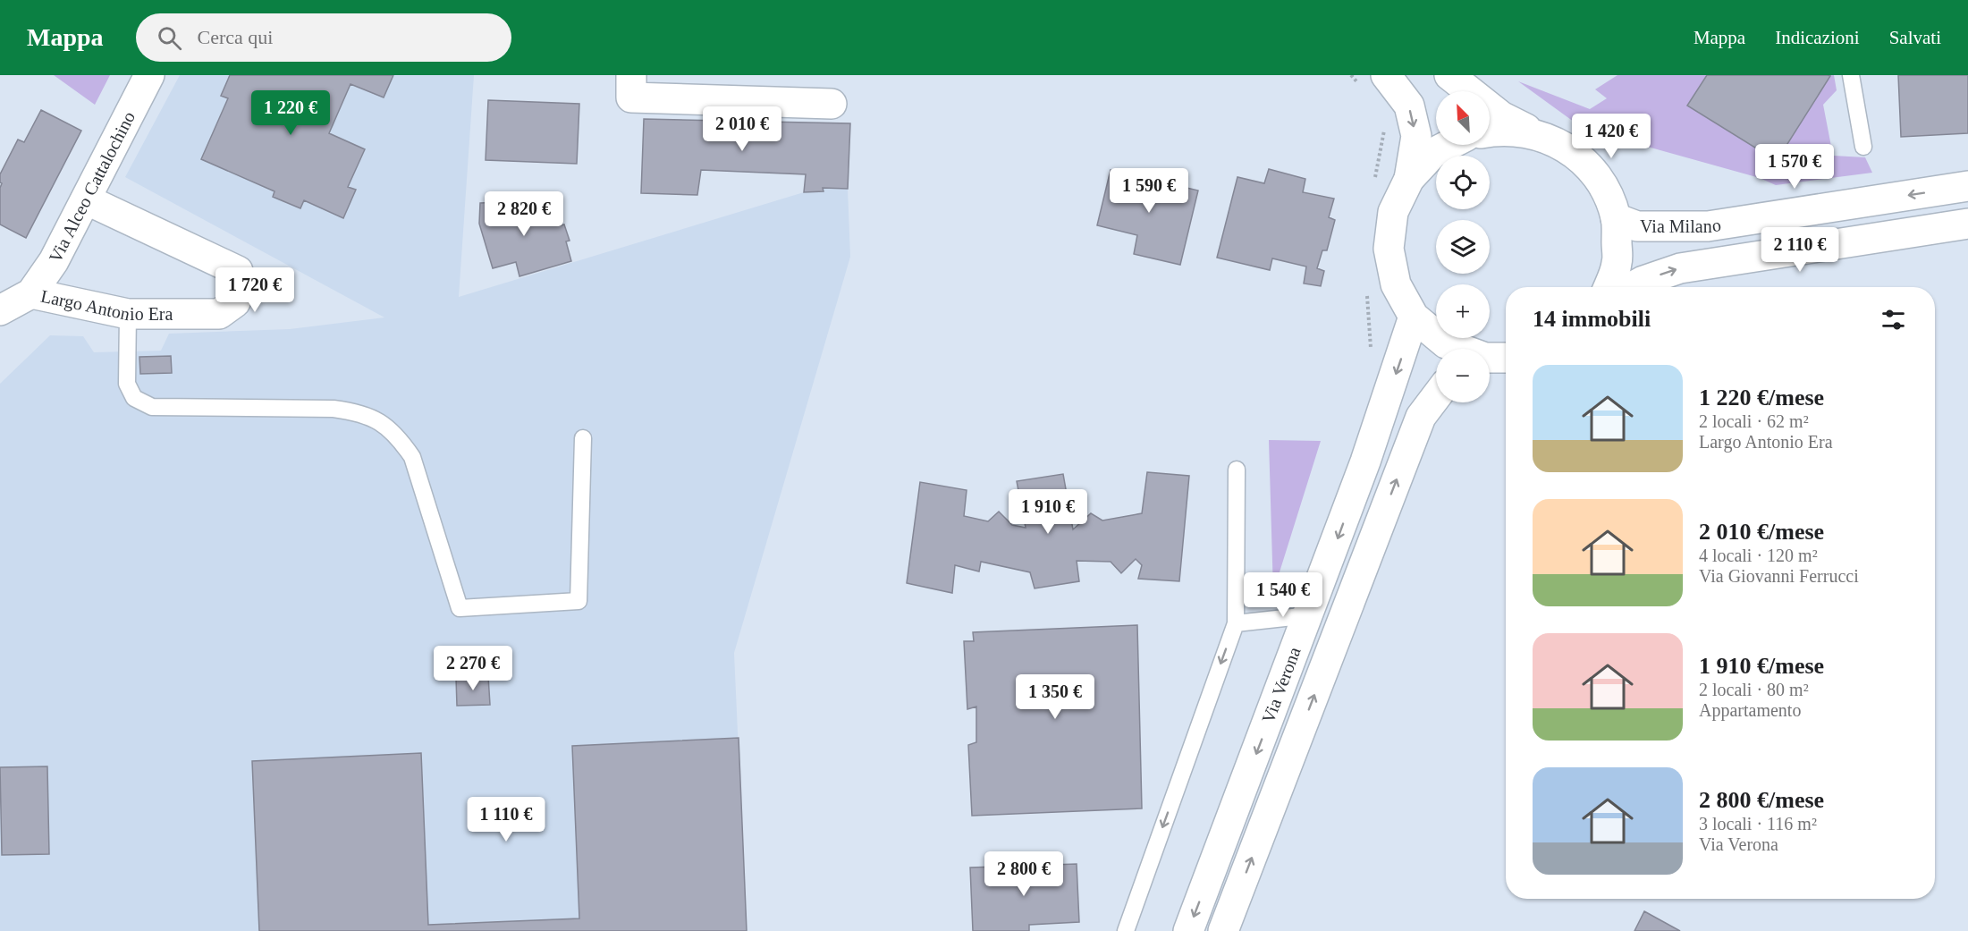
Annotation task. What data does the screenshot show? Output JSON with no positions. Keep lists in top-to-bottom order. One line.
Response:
{"streets":{"main road":["Via Alceo Cattalochino","Via Milano","Largo Antonio Era","Via Verona"]},"crossings":[["Via Alceo Cattalochino","Largo Antonio Era"]],"north":"top left","page":{"header":"Mappa","search":"Cerca qui","nav":["Mappa","Indicazioni","Salvati"],"price":["1 220 €","2 010 €","1 420 €","1 570 €","1 590 €","2 820 €","2 110 €","1 720 €","1 910 €","1 540 €","2 270 €","1 350 €","1 110 €","2 800 €"],"map_buttons":["+","−"],"heading":"14 immobili","list":[{"name":"1 220 €/mese","note":"2 locali · 62 m² · Largo Antonio Era"},{"name":"2 010 €/mese","note":"4 locali · 120 m² · Via Giovanni Ferrucci"},{"name":"1 910 €/mese","note":"2 locali · 80 m² · Appartamento"},{"name":"2 800 €/mese","note":"3 locali · 116 m² · Via Verona"}]}}
